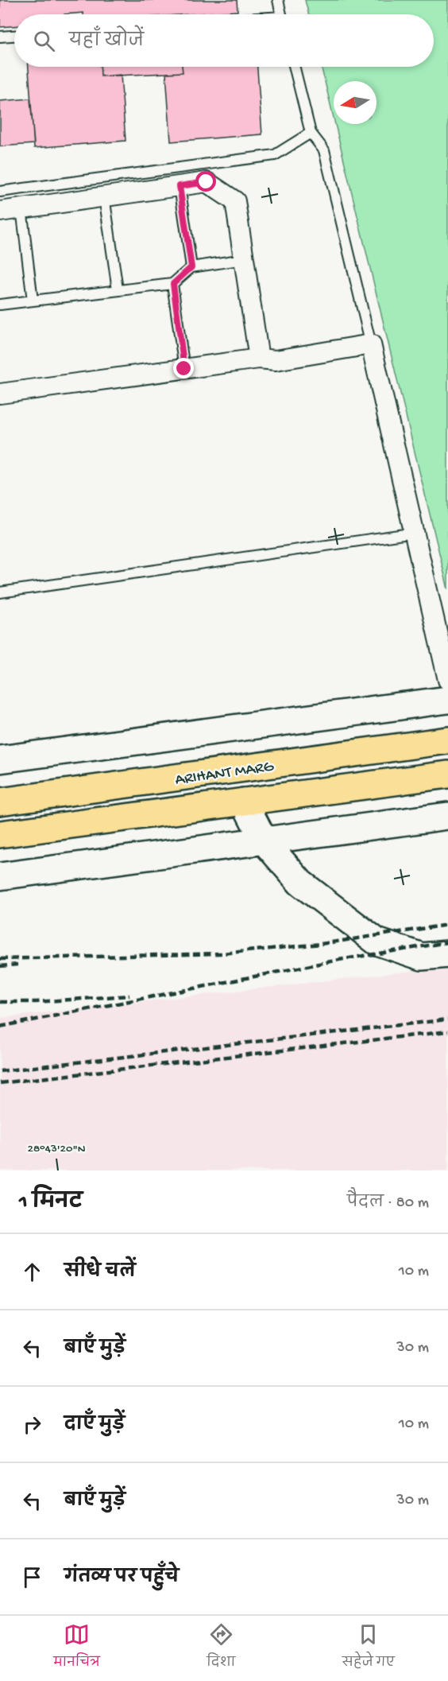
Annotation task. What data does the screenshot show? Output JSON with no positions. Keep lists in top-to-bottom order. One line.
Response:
{"streets":{"main road":["ARIHANT MARG"]},"north":"left","page":{"search":"यहाँ खोजें","heading":["1 मिनट","पैदल · 80 m"],"list":[["सीधे चलें","10 m"],["बाएँ मुड़ें","30 m"],["दाएँ मुड़ें","10 m"],["बाएँ मुड़ें","30 m"],"गंतव्य पर पहुँचे"],"nav":["मानचित्र","दिशा","सहेजे गए"]},"coordinates":["28°43'20\"N"]}
